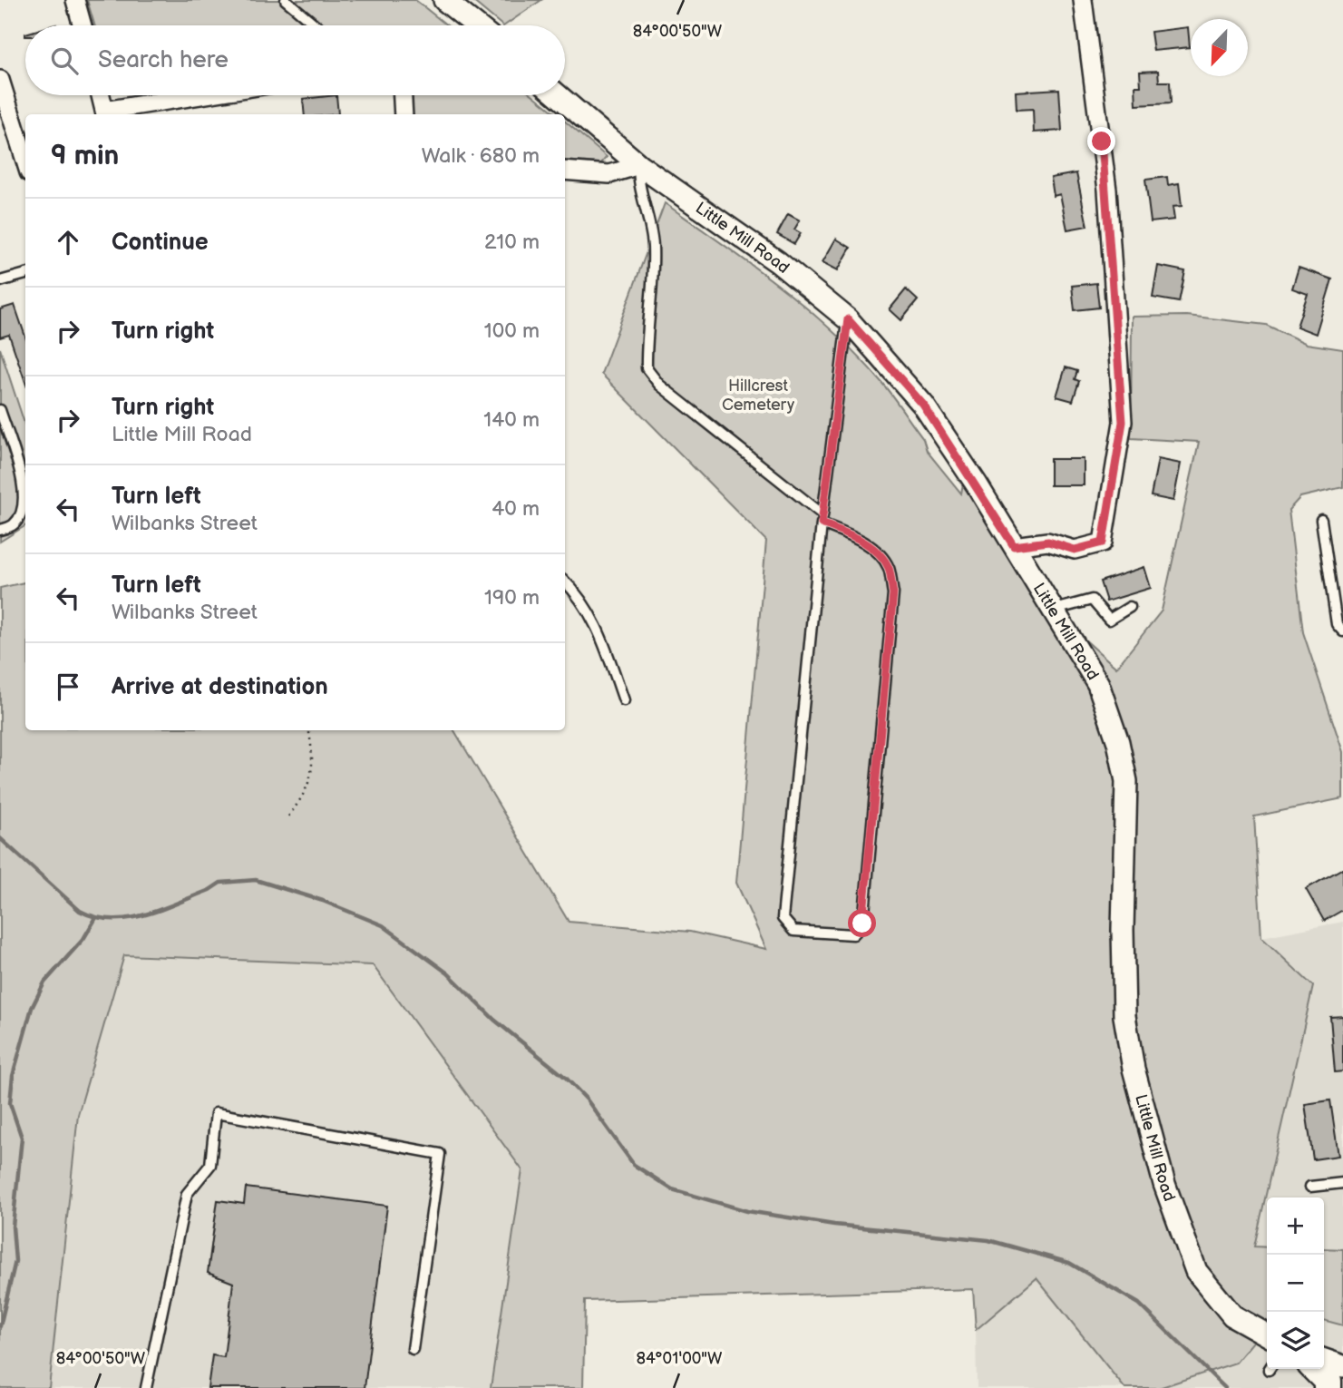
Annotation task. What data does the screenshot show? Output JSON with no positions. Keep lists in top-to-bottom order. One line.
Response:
{"streets":{"street":["Little Mill Road"]},"parks":["Hillcrest Cemetery"],"north":"bottom left","page":{"search":"Search here","heading":["9 min","Walk · 680 m"],"list":[["Continue","210 m"],["Turn right","100 m"],["Turn right","Little Mill Road","140 m"],["Turn left","Wilbanks Street","40 m"],["Turn left","Wilbanks Street","190 m"],"Arrive at destination"],"map_buttons":["+","−"]},"coordinates":["84°00'50\"W","84°01'00\"W"]}
